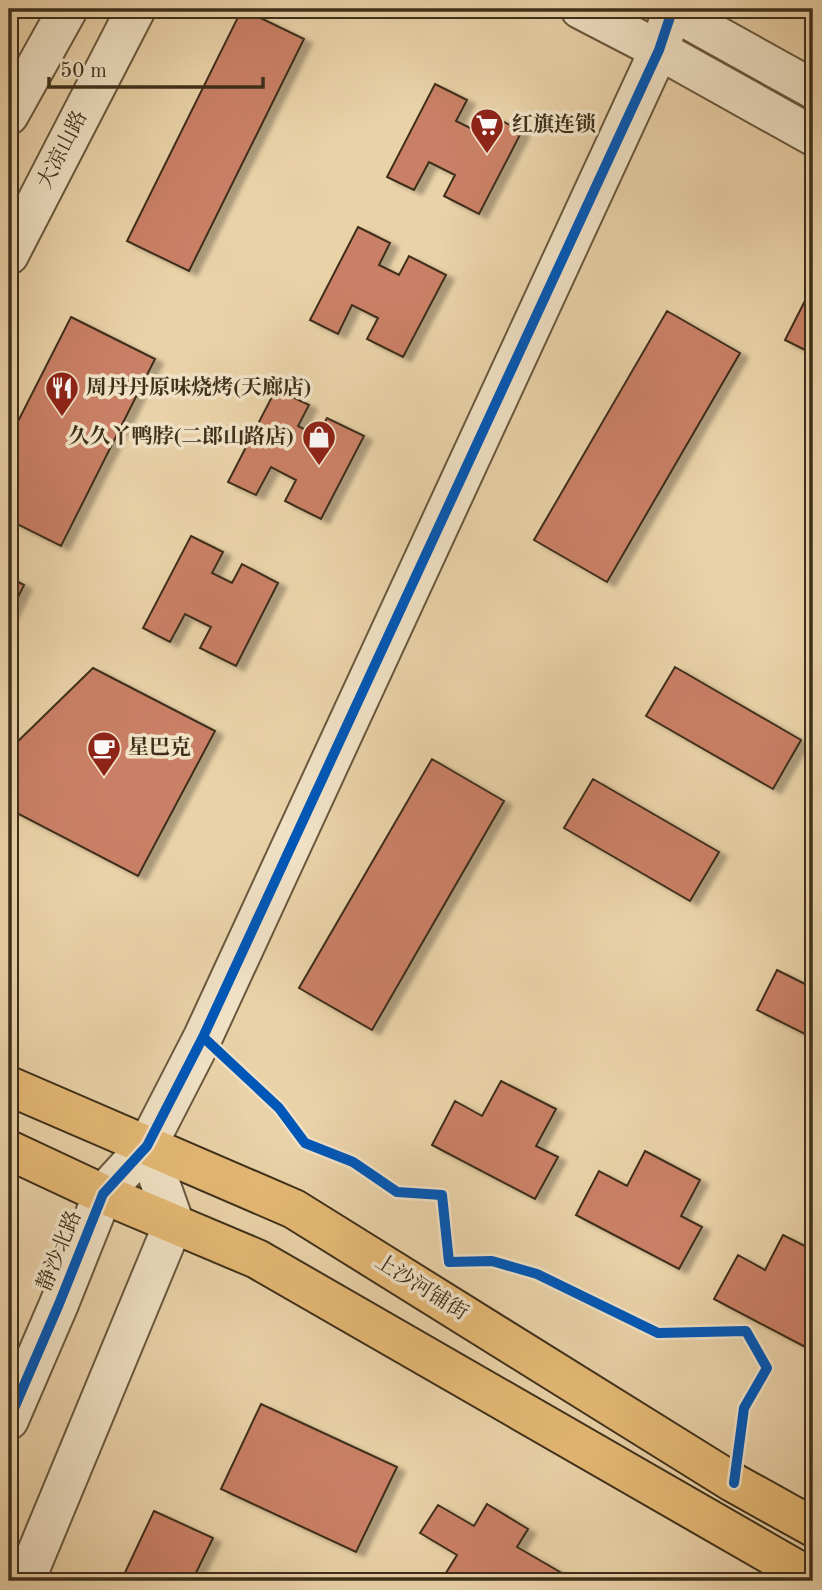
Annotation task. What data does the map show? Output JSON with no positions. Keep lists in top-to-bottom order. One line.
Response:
{"streets":{"main road":["上沙河铺街"],"street":["大凉山路","静沙北路"]},"crossings":[["静沙北路","上沙河铺街"]],"places":{"supermarket":["红旗连锁"],"restaurant":["周丹丹原味烧烤(天廊店)"],"shop":["久久丫鸭脖(二郎山路店)"],"cafe":["星巴克"]},"scale_bar":"50 m"}
